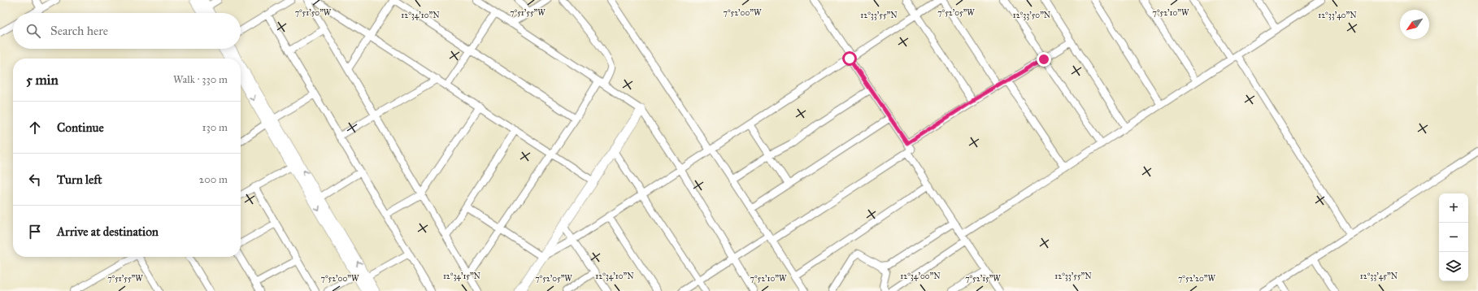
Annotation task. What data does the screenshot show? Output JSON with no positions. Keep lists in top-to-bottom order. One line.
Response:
{"north":"bottom left","page":{"search":"Search here","heading":["5 min","Walk · 330 m"],"list":[["Continue","130 m"],["Turn left","200 m"],"Arrive at destination"],"map_buttons":["+","−"]},"coordinates":["7°51'55\"W","7°52'05\"W","7°51'50\"W","7°52'00\"W","7°52'10\"W","12°34'10\"N","12°33'55\"N","12°33'50\"N","12°33'40\"N","12°34'15\"N","12°34'00\"N","12°33'45\"N","7°52'15\"W","7°52'20\"W"]}
